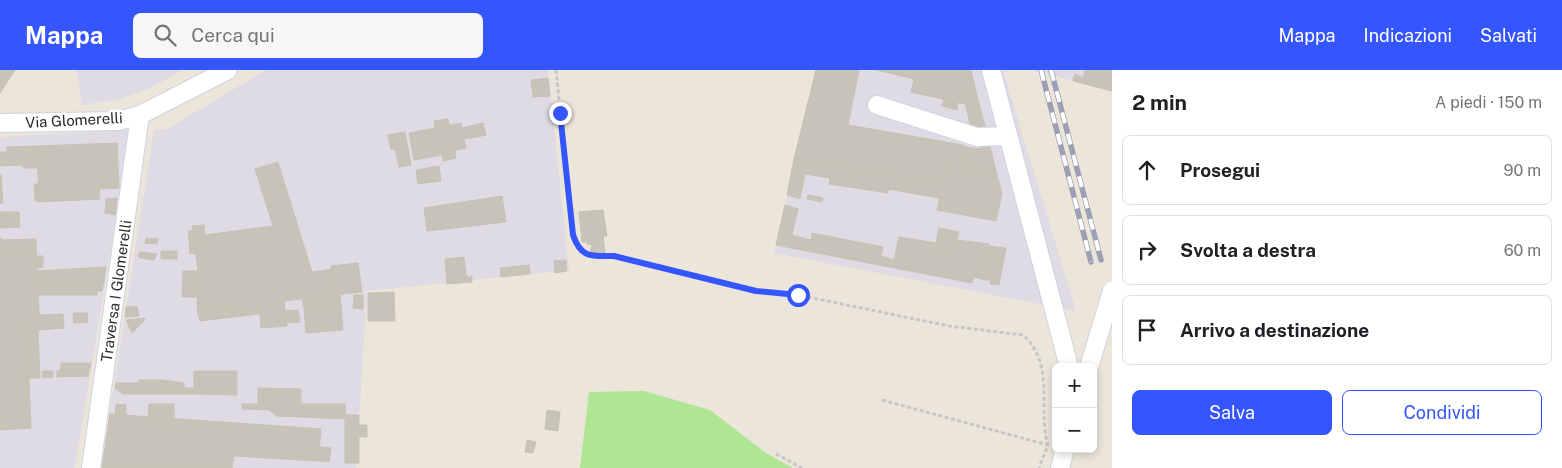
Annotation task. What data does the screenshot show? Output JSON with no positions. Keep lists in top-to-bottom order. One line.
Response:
{"streets":{"street":["Via Glomerelli","Traversa I Glomerelli"]},"crossings":[["Via Glomerelli","Traversa I Glomerelli"]],"page":{"header":"Mappa","search":"Cerca qui","nav":["Mappa","Indicazioni","Salvati"],"heading":["2 min","A piedi · 150 m"],"list":[["Prosegui","90 m"],["Svolta a destra","60 m"],"Arrivo a destinazione"],"map_buttons":["+","−"],"buttons":["Salva","Condividi"]}}
